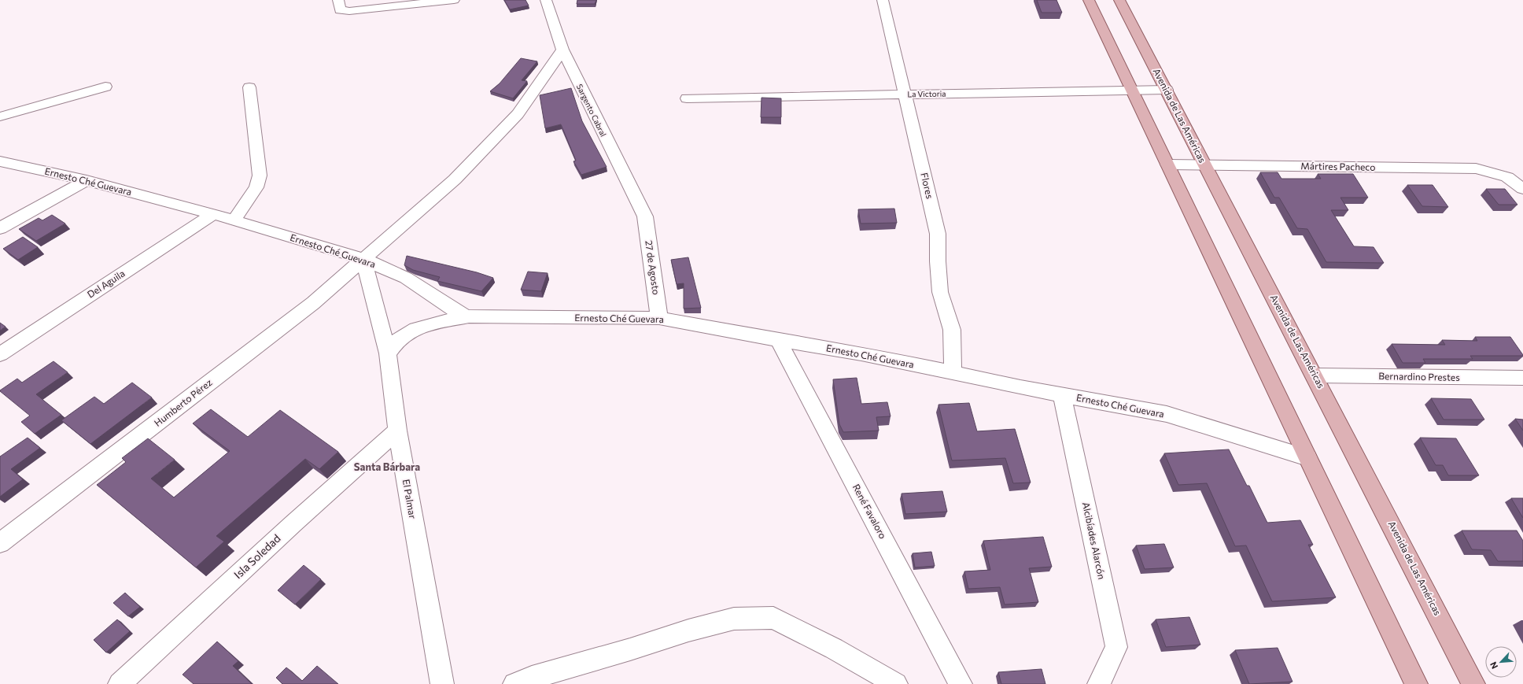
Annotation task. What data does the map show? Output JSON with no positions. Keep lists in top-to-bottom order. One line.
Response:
{"streets":{"main road":["Avenida de Las Américas"],"street":["La Victoria","Sargento Cabral","Mártires Pacheco","Ernesto Ché Guevara","Flores","27 de Agosto","Del Aguila","Bernardino Prestes","Humberto Pérez","El Palmar","René Favaloro","Alcibíades Alarcón","Isla Soledad"]},"crossings":[["La Victoria","Avenida de Las Américas"],["La Victoria","Flores"],["Sargento Cabral","27 de Agosto"],["Sargento Cabral","Humberto Pérez"],["Avenida de Las Américas","Mártires Pacheco"],["Avenida de Las Américas","Bernardino Prestes"],["Ernesto Ché Guevara","Flores"],["Ernesto Ché Guevara","27 de Agosto"],["Ernesto Ché Guevara","Del Aguila"],["Ernesto Ché Guevara","Humberto Pérez"],["Ernesto Ché Guevara","El Palmar"],["Ernesto Ché Guevara","René Favaloro"],["Ernesto Ché Guevara","Alcibíades Alarcón"],["Humberto Pérez","El Palmar"],["El Palmar","Isla Soledad"]],"districts":["Santa Bárbara"],"north":"bottom left"}
